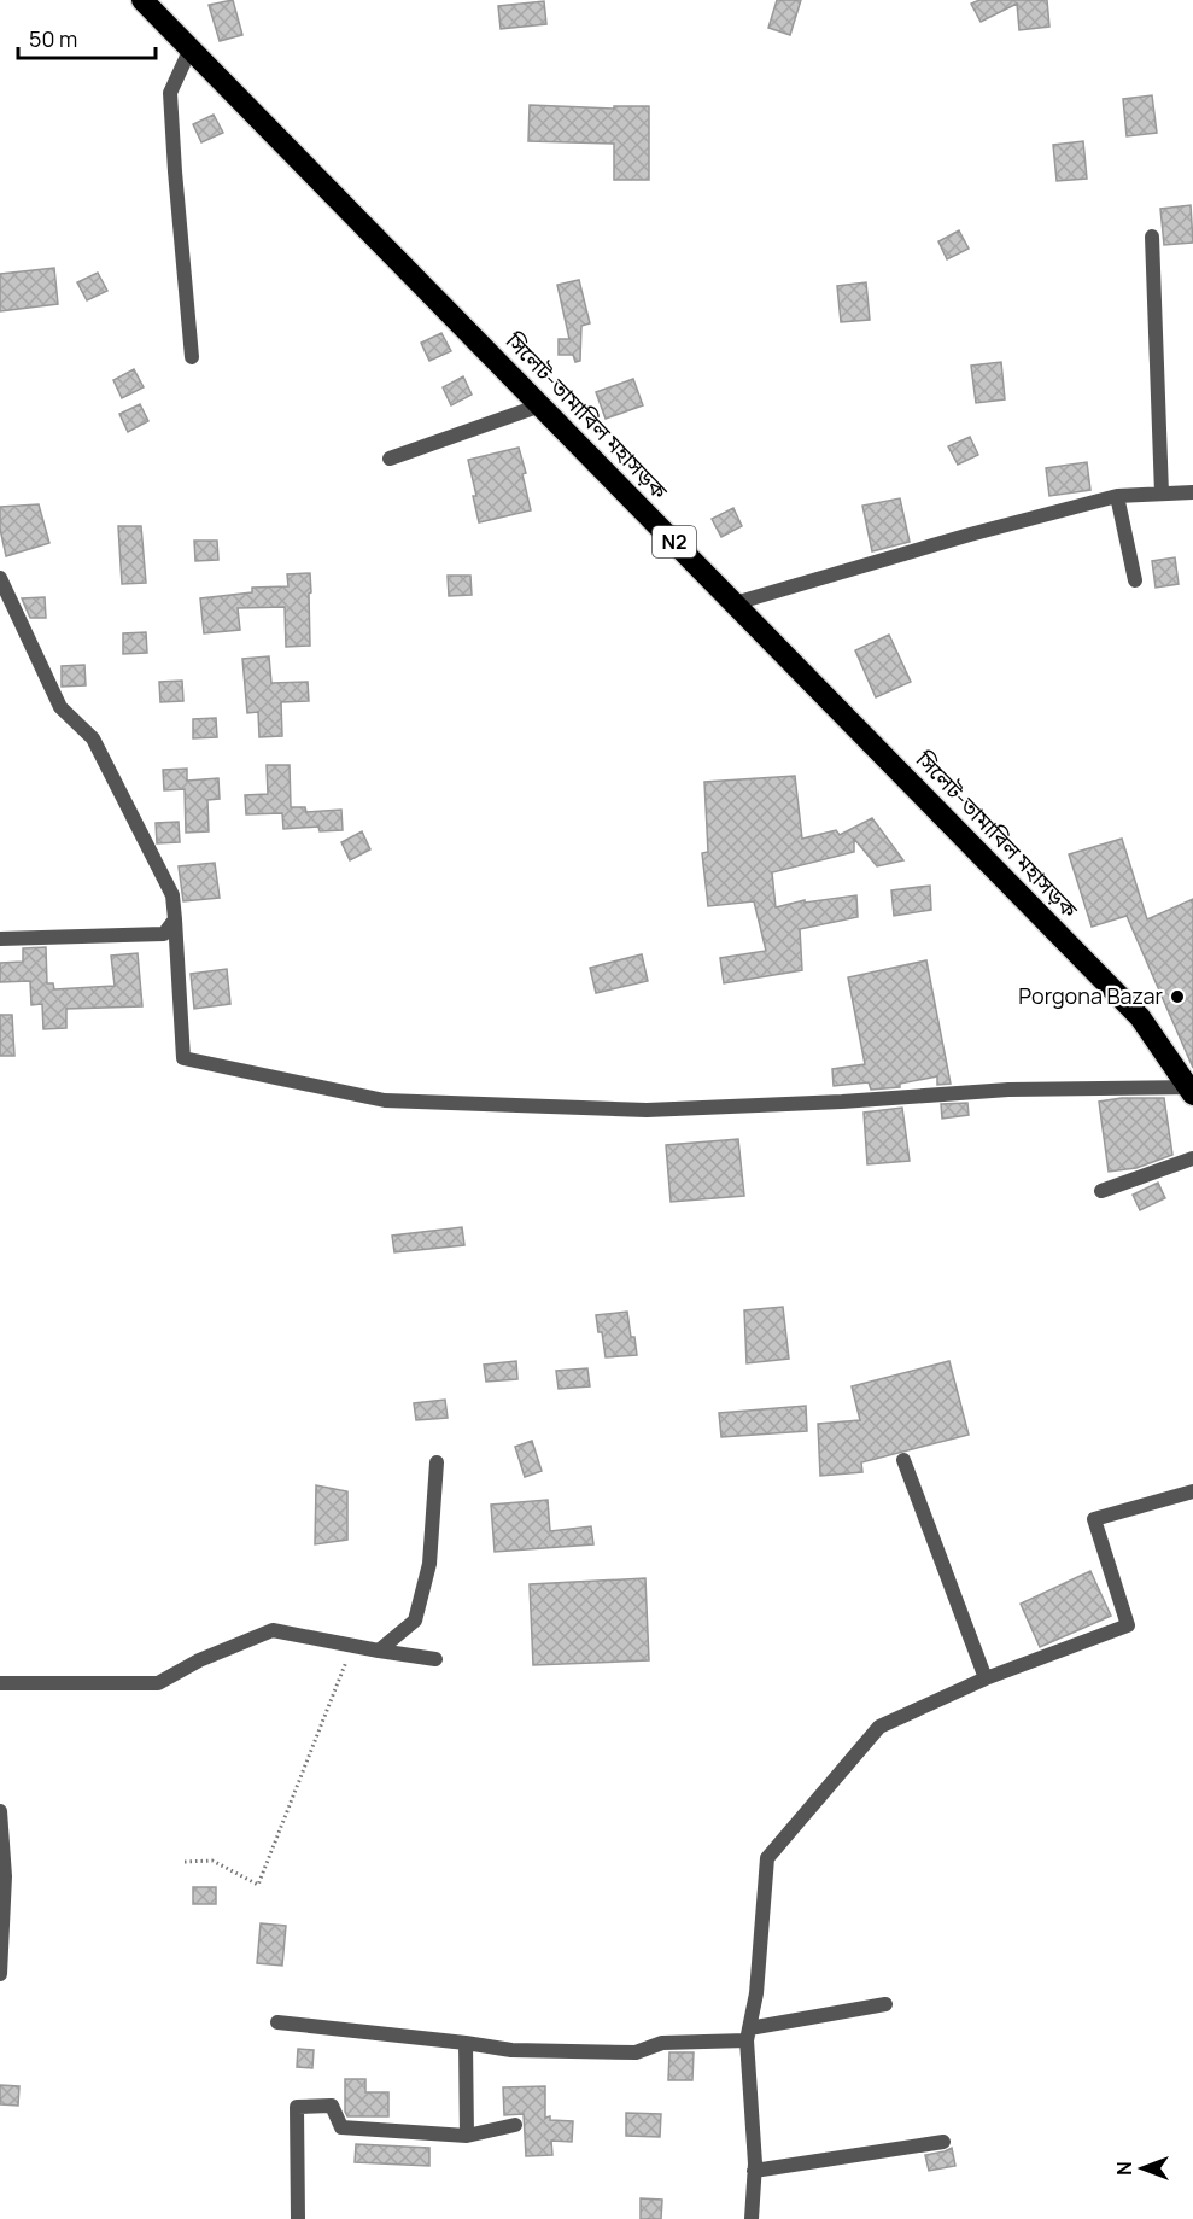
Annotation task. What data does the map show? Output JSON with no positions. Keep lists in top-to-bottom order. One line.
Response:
{"streets":{"highway":["সিলেট-তামাবিল মহাসড়ক","N2"]},"places":["Porgona Bazar"],"scale_bar":"50 m","north":"left"}
